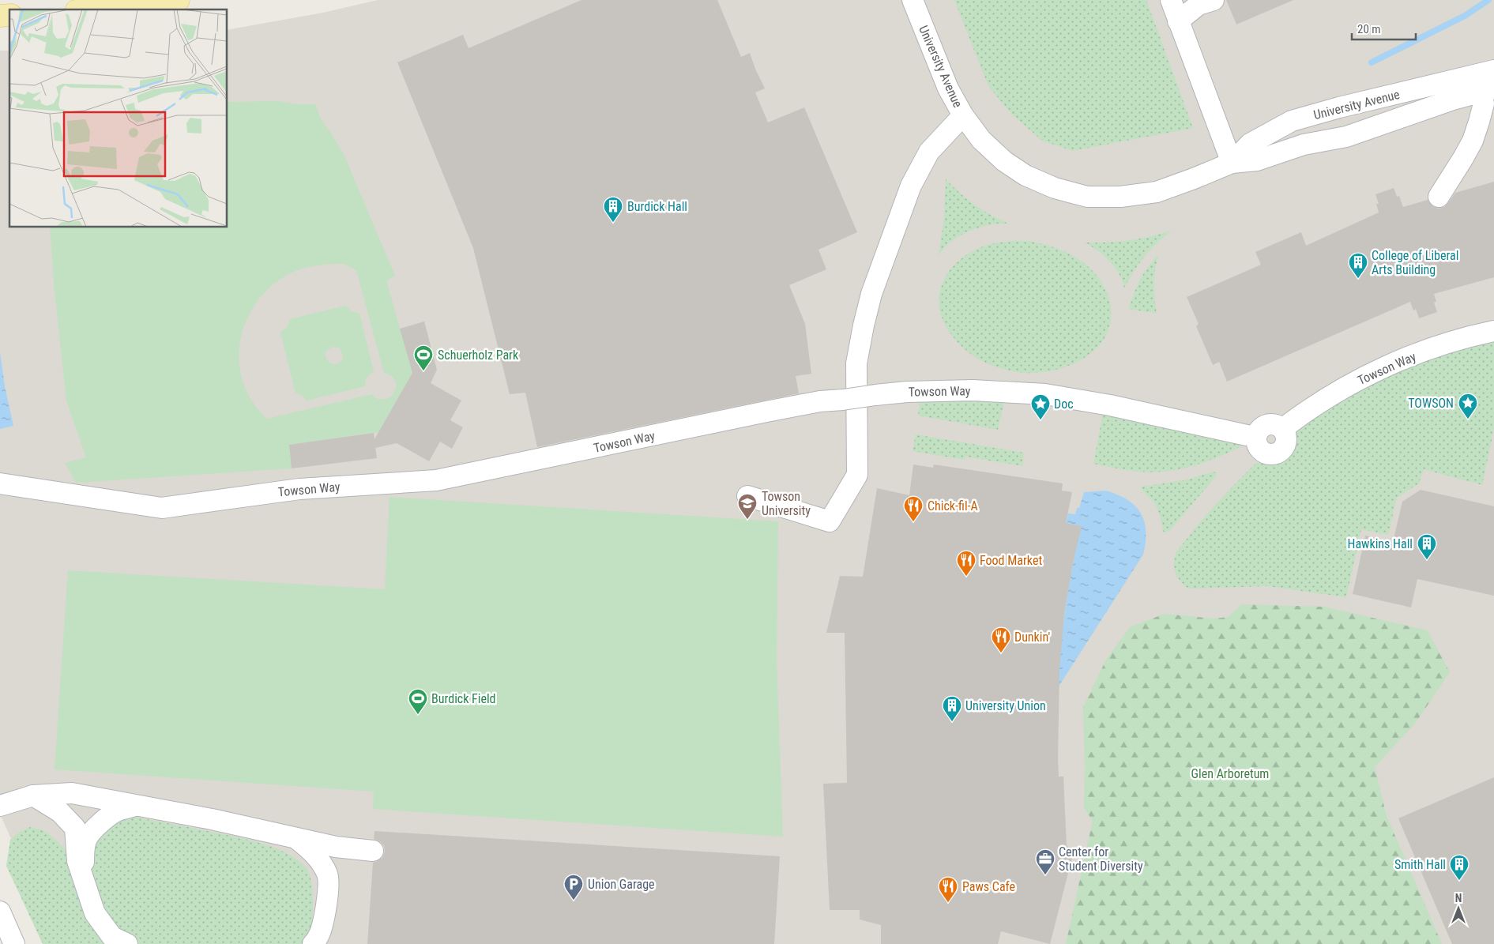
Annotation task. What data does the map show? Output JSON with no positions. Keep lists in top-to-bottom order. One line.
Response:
{"streets":{"street":["University Avenue","Towson Way"]},"parks":["Glen Arboretum"],"places":{"building":["Burdick Hall","College of Liberal Arts Building","Hawkins Hall","University Union","Smith Hall"],"sports":["Schuerholz Park","Burdick Field"],"place":["TOWSON","Doc"],"school or university":["Towson University"],"restaurant":["Chick-fil-A","Food Market","Dunkin'","Paws Cafe"],"office":["Center for Student Diversity"],"parking":["Union Garage"]},"scale_bar":"20 m","north":"top"}
